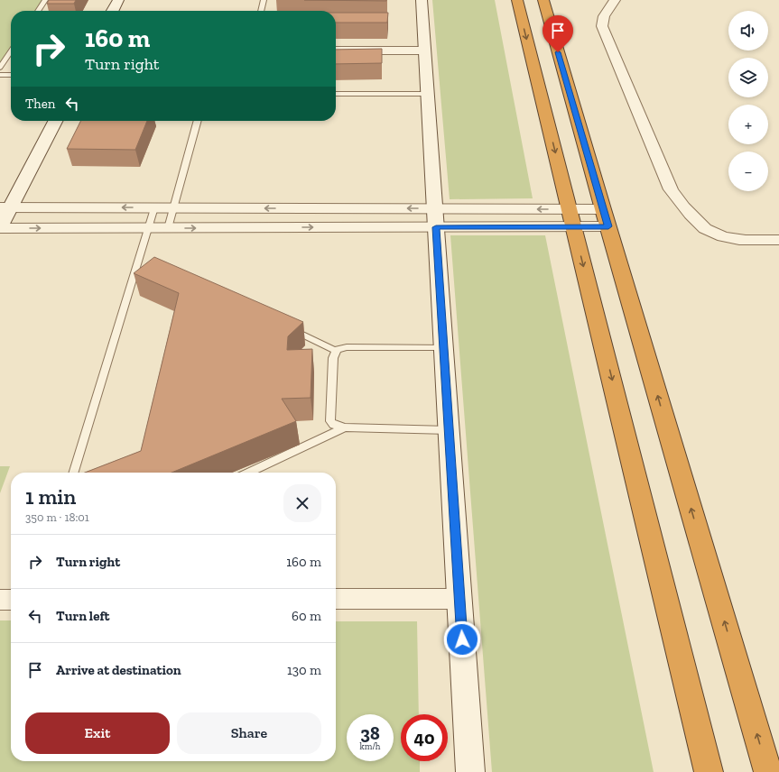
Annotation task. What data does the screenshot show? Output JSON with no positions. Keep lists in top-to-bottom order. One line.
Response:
{"page":{"map_buttons":["+","−"],"turn":["160 m","Turn right"],"then":"Then","heading":["1 min","350 m · 18:01"],"list":[{"name":"Turn right","value":"160 m"},{"name":"Turn left","value":"60 m"},{"name":"Arrive at destination","value":"130 m"}],"buttons":["Exit","Share"],"speed":"38 km/h","limit":"40"}}
